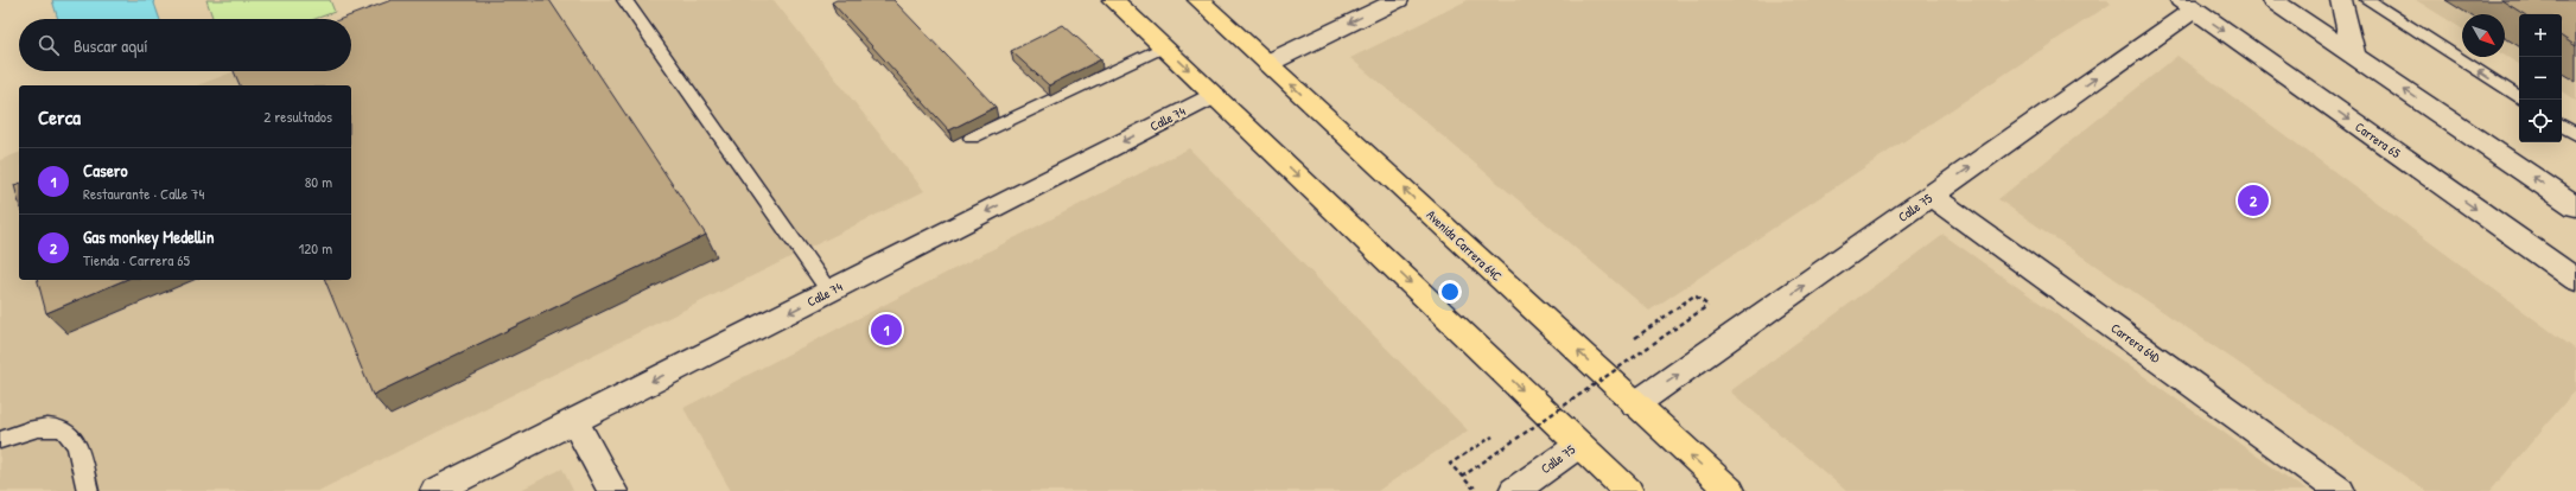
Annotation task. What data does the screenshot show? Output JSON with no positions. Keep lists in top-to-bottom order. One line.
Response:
{"streets":{"main road":["Avenida Carrera 64C"],"street":["Calle 74","Carrera 65","Calle 75","Carrera 64D"]},"crossings":[["Carrera 65","Calle 75"],["Calle 75","Avenida Carrera 64C"],["Calle 75","Carrera 64D"]],"one_way":["Calle 74","Calle 75"],"north":"bottom right","page":{"map_buttons":["+","−"],"search":"Buscar aquí","heading":["Cerca","2 resultados"],"list":[{"mark":"1","name":"Casero","note":"Restaurante · Calle 74","value":"80 m"},{"mark":"2","name":"Gas monkey Medellin","note":"Tienda · Carrera 65","value":"120 m"}],"pins":["2","1"]}}
